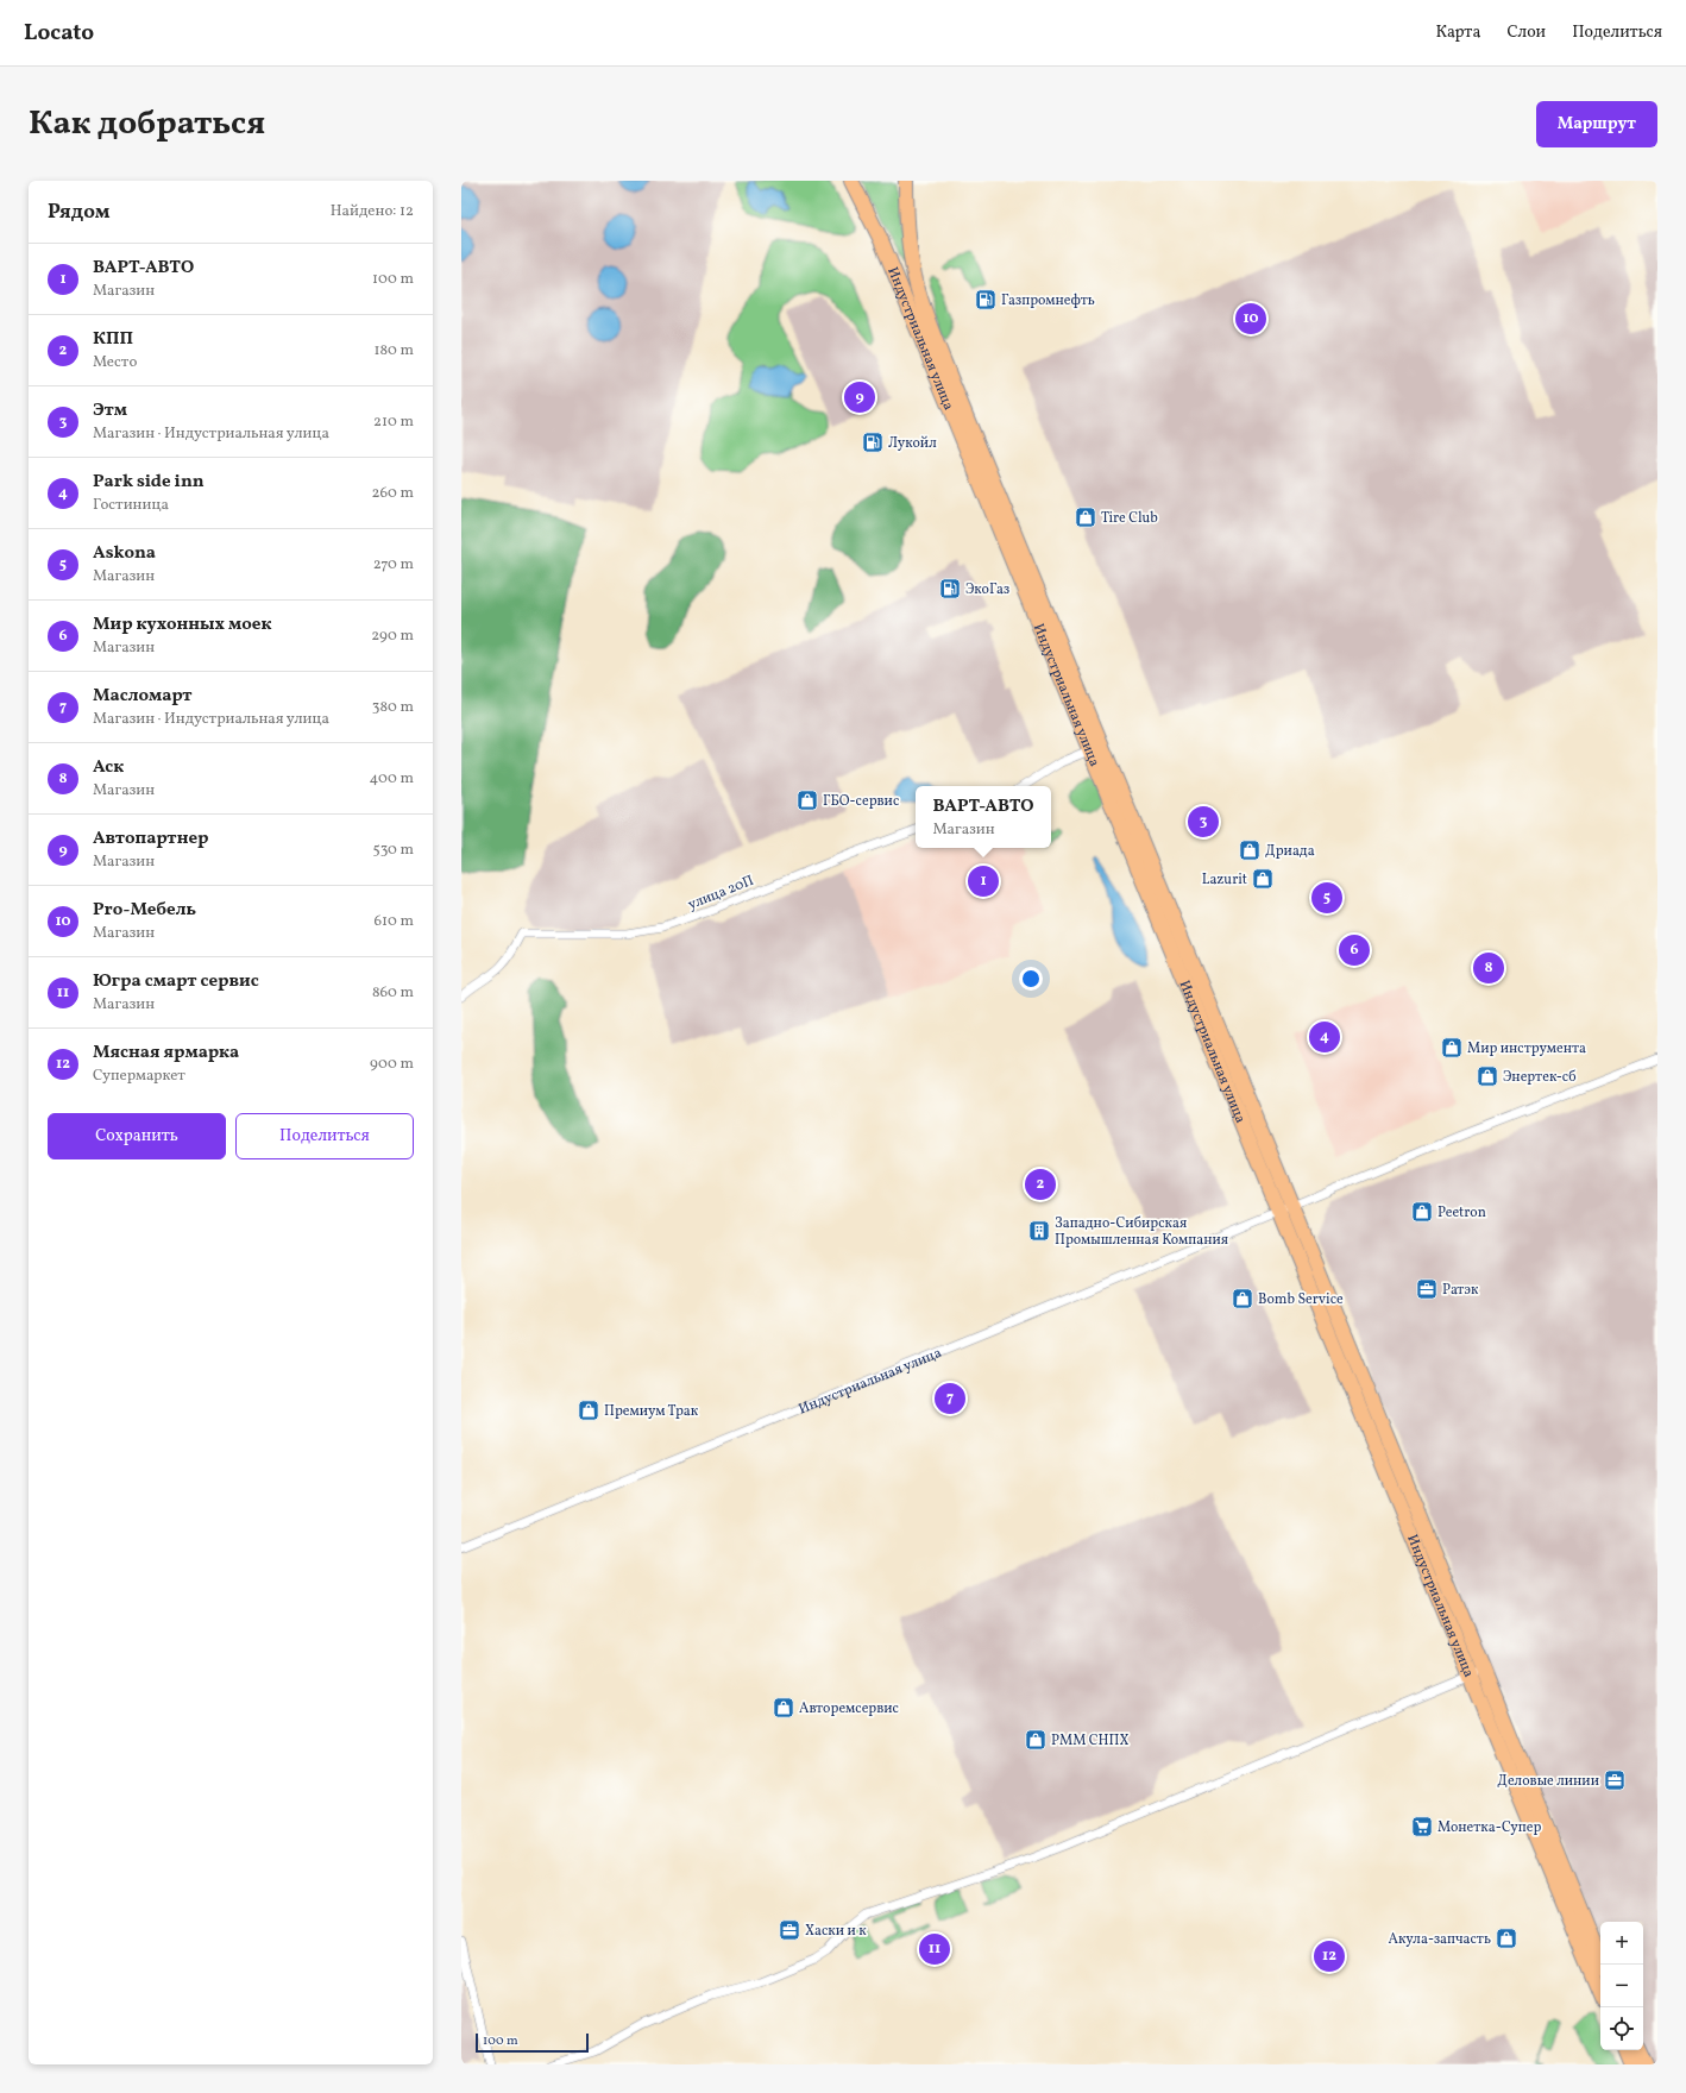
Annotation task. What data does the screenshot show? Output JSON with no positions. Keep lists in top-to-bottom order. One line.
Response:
{"streets":{"main road":["Индустриальная улица"],"street":["улица 20П"]},"places":{"fuel station":["Газпромнефть","Лукойл","ЭкоГаз"],"shop":["Tire Club","ГБО-сервис","Дриада","Lazurit","Мир инструмента","Энертек-сб","Peetron","Bomb Service","Премиум Трак","Авторемсервис","РММ СНПХ","Акула-запчасть"],"building":["Западно-Сибирская Промышленная Компания"],"office":["Ратэк","Деловые линии","Хаски и к"],"supermarket":["Монетка-Супер"]},"scale_bar":"100 m","page":{"header":"Locato","nav":["Карта","Слои","Поделиться"],"title":"Как добраться","buttons":["Маршрут",["Сохранить","Поделиться"]],"heading":["Рядом","Найдено: 12"],"list":[{"mark":"1","name":"ВАРТ-АВТО","note":"Магазин","value":"100 m"},{"mark":"2","name":"КПП","note":"Место","value":"180 m"},{"mark":"3","name":"Этм","note":"Магазин · Индустриальная улица","value":"210 m"},{"mark":"4","name":"Park side inn","note":"Гостиница","value":"260 m"},{"mark":"5","name":"Askona","note":"Магазин","value":"270 m"},{"mark":"6","name":"Мир кухонных моек","note":"Магазин","value":"290 m"},{"mark":"7","name":"Масломарт","note":"Магазин · Индустриальная улица","value":"380 m"},{"mark":"8","name":"Аск","note":"Магазин","value":"400 m"},{"mark":"9","name":"Автопартнер","note":"Магазин","value":"530 m"},{"mark":"10","name":"Pro-Мебель","note":"Магазин","value":"610 m"},{"mark":"11","name":"Югра смарт сервис","note":"Магазин","value":"860 m"},{"mark":"12","name":"Мясная ярмарка","note":"Супермаркет","value":"900 m"}],"pins":["10","9","3","1","5","6","8","4","2","7","11","12"],"popup":["ВАРТ-АВТО","Магазин"],"map_buttons":["+","−"],"scale":"100 m"}}
